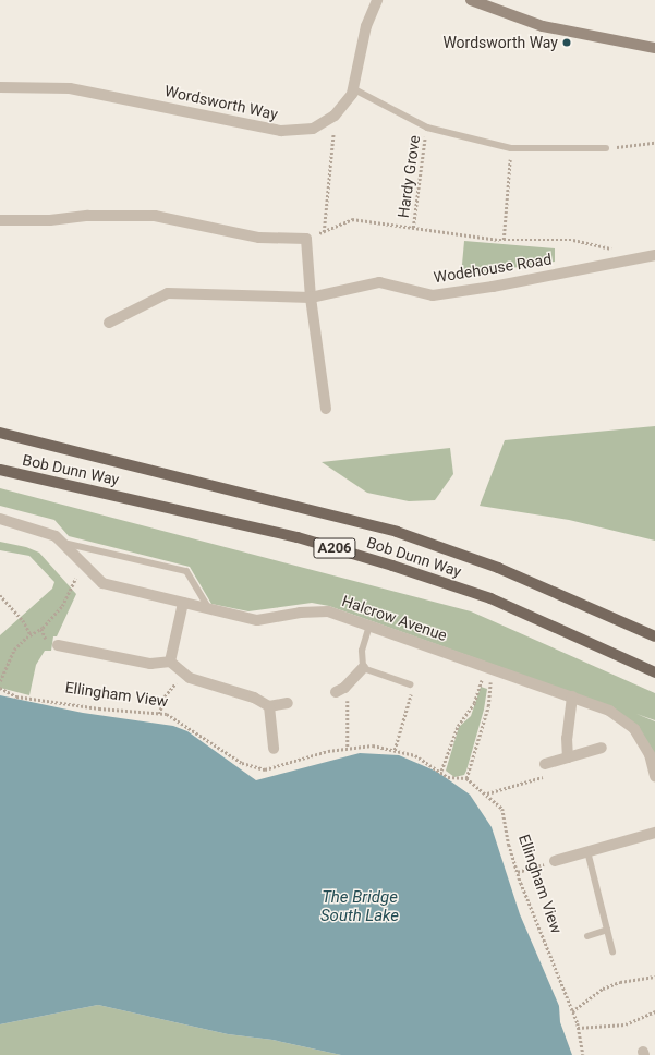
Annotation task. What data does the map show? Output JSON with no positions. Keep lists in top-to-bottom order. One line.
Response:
{"streets":{"main road":["Bob Dunn Way","A206"],"street":["Wordsworth Way","Wodehouse Road","Halcrow Avenue"],"path":["Hardy Grove","Ellingham View"]},"water":["The Bridge South Lake"],"places":["Wordsworth Way"]}
